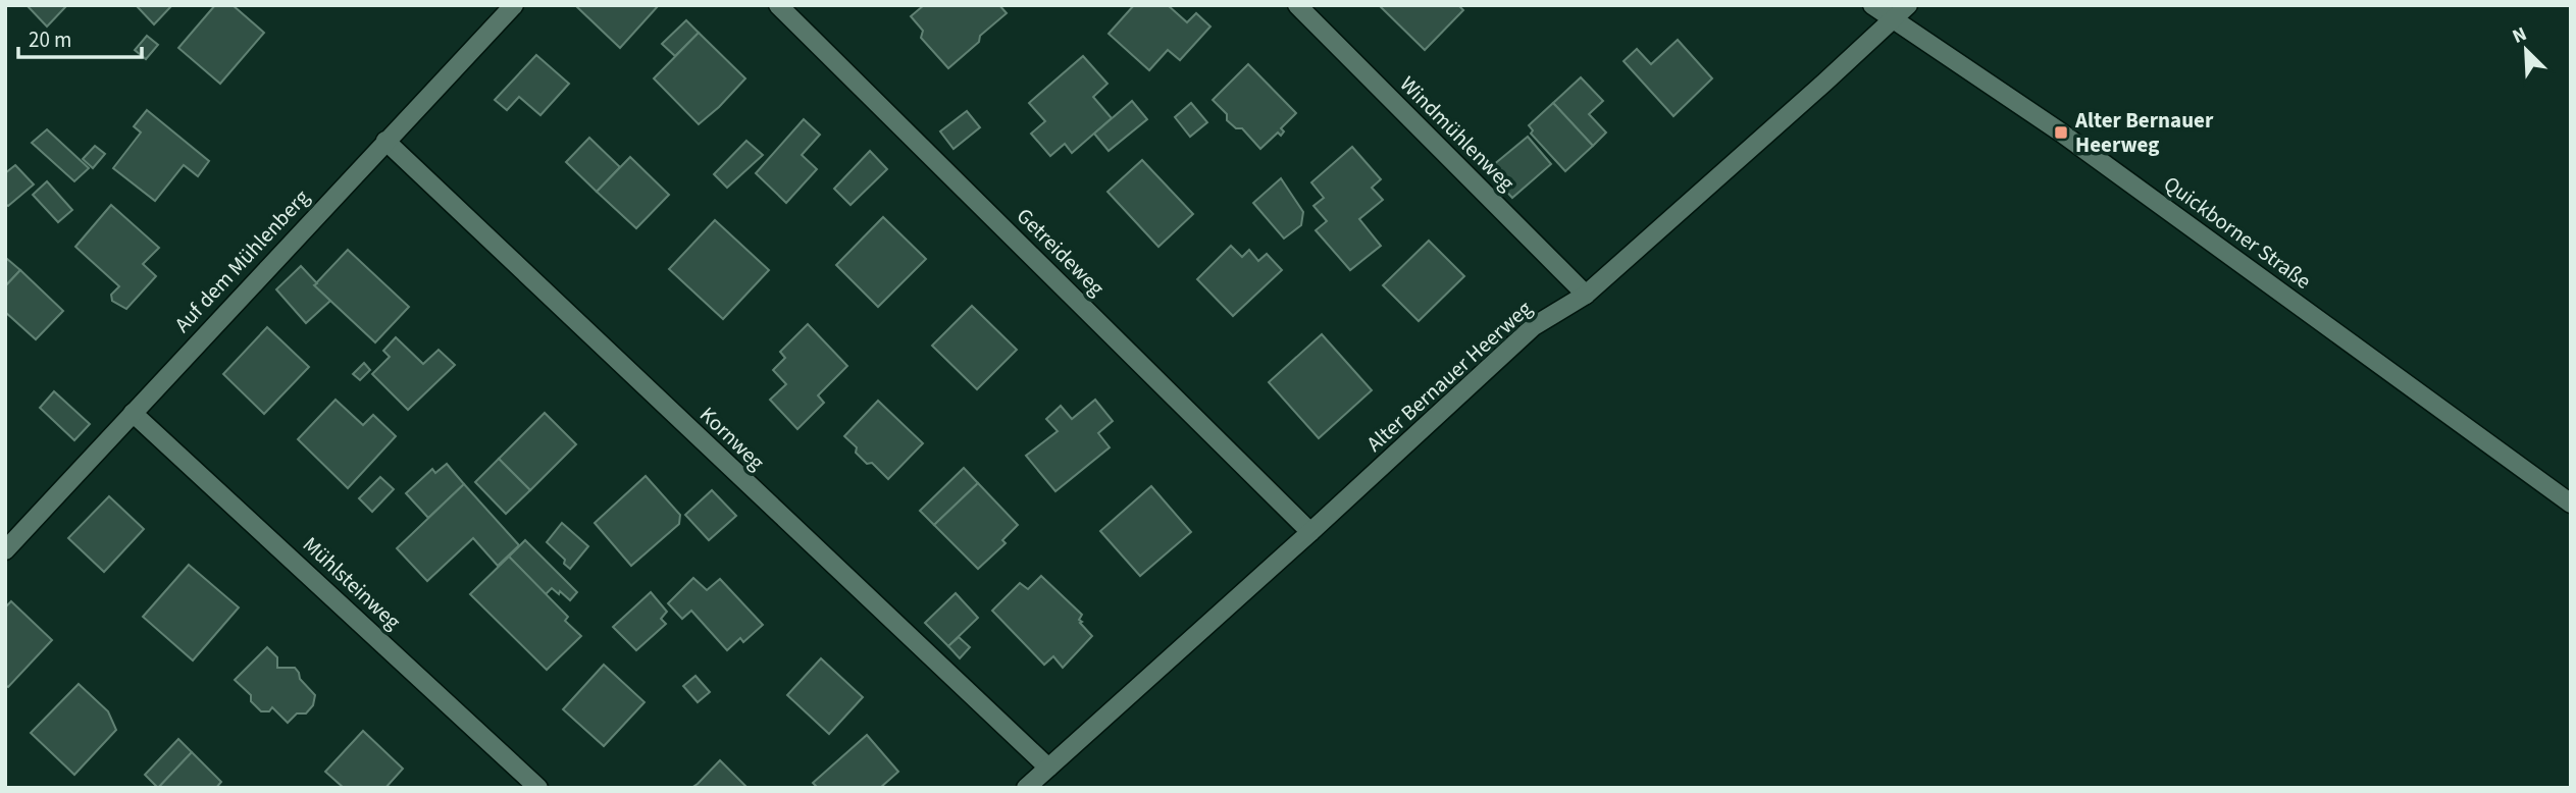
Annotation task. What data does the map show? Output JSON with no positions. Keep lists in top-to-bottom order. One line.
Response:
{"streets":{"street":["Windmühlenweg","Quickborner Straße","Getreideweg","Auf dem Mühlenberg","Alter Bernauer Heerweg","Kornweg","Mühlsteinweg"]},"crossings":[["Windmühlenweg","Alter Bernauer Heerweg"],["Quickborner Straße","Alter Bernauer Heerweg"],["Getreideweg","Alter Bernauer Heerweg"],["Auf dem Mühlenberg","Kornweg"],["Auf dem Mühlenberg","Mühlsteinweg"],["Alter Bernauer Heerweg","Kornweg"]],"places":{"transit":["Alter Bernauer Heerweg"]},"scale_bar":"20 m","north":"top left"}
